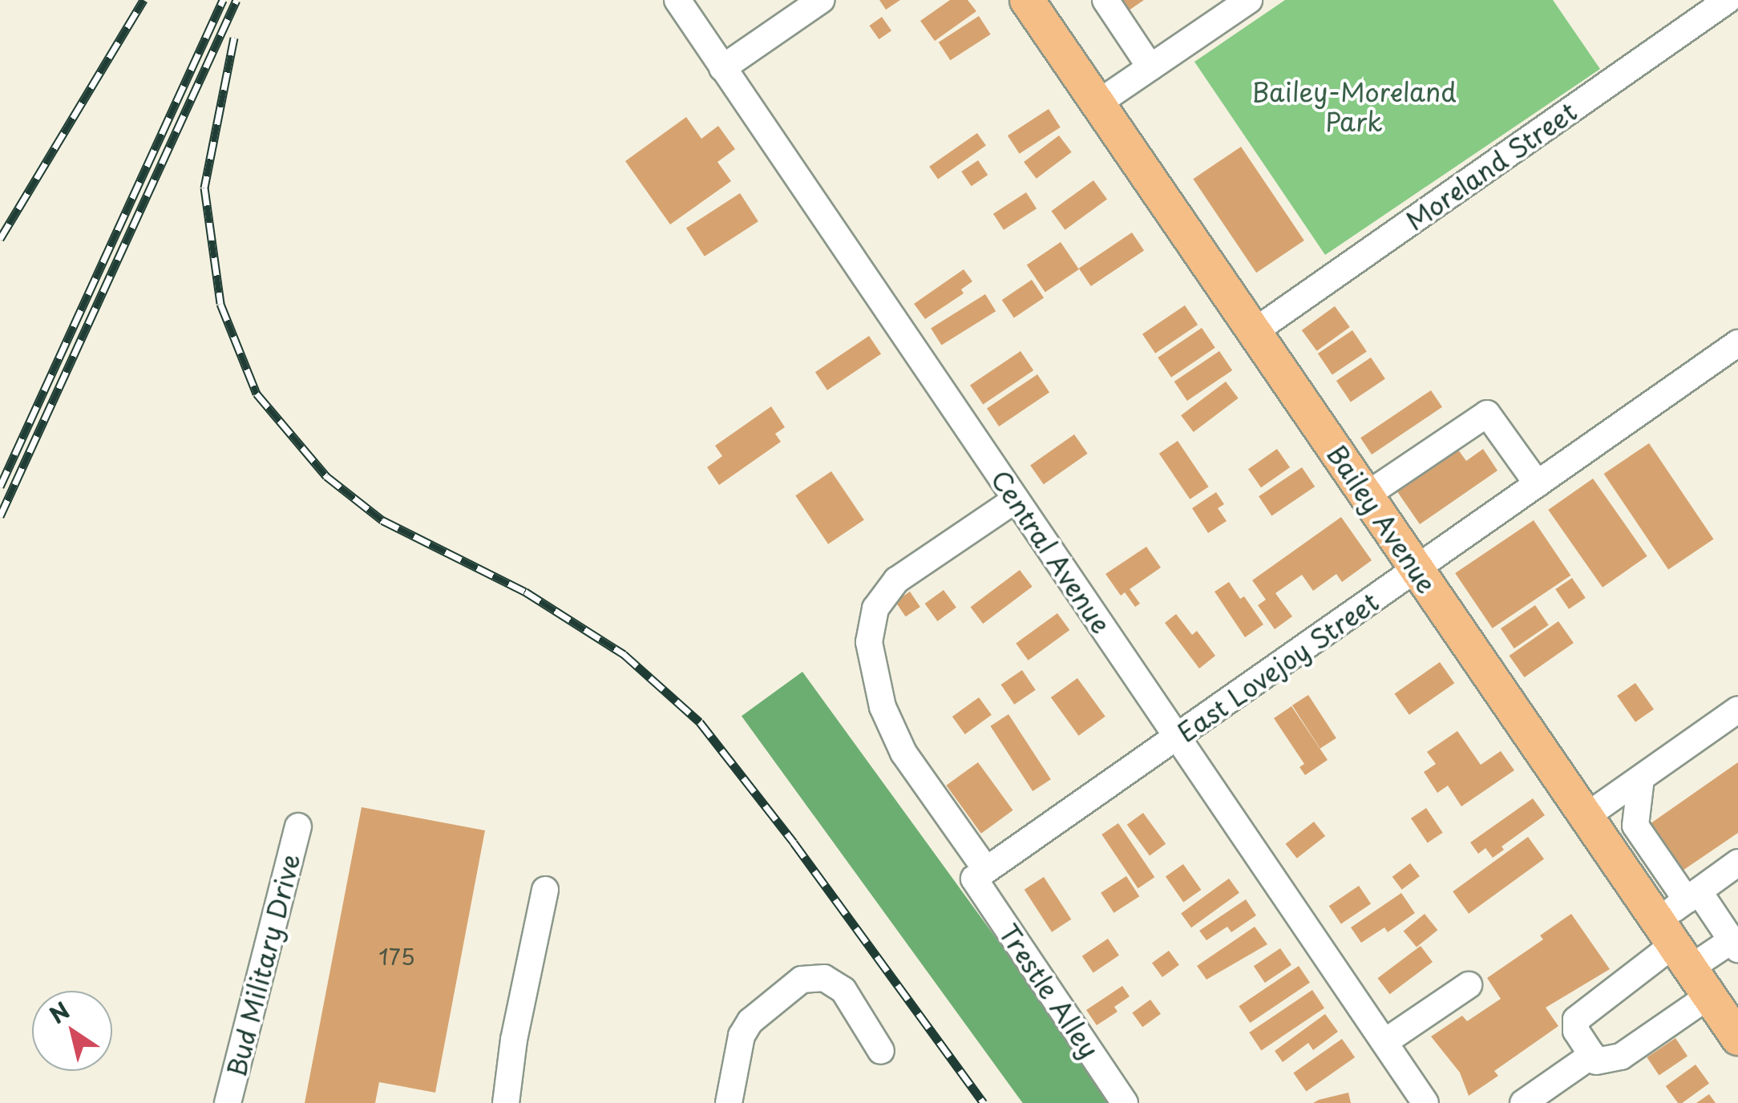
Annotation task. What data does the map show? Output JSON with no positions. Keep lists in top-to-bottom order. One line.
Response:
{"streets":{"main road":["Bailey Avenue"],"street":["Moreland Street","Central Avenue","East Lovejoy Street","Bud Military Drive","Trestle Alley"]},"crossings":[["Moreland Street","Bailey Avenue"],["Bailey Avenue","East Lovejoy Street"],["Central Avenue","East Lovejoy Street"],["Central Avenue","Trestle Alley"],["East Lovejoy Street","Trestle Alley"]],"parks":["Bailey-Moreland Park"],"house_numbers":["175"],"north":"top left"}
